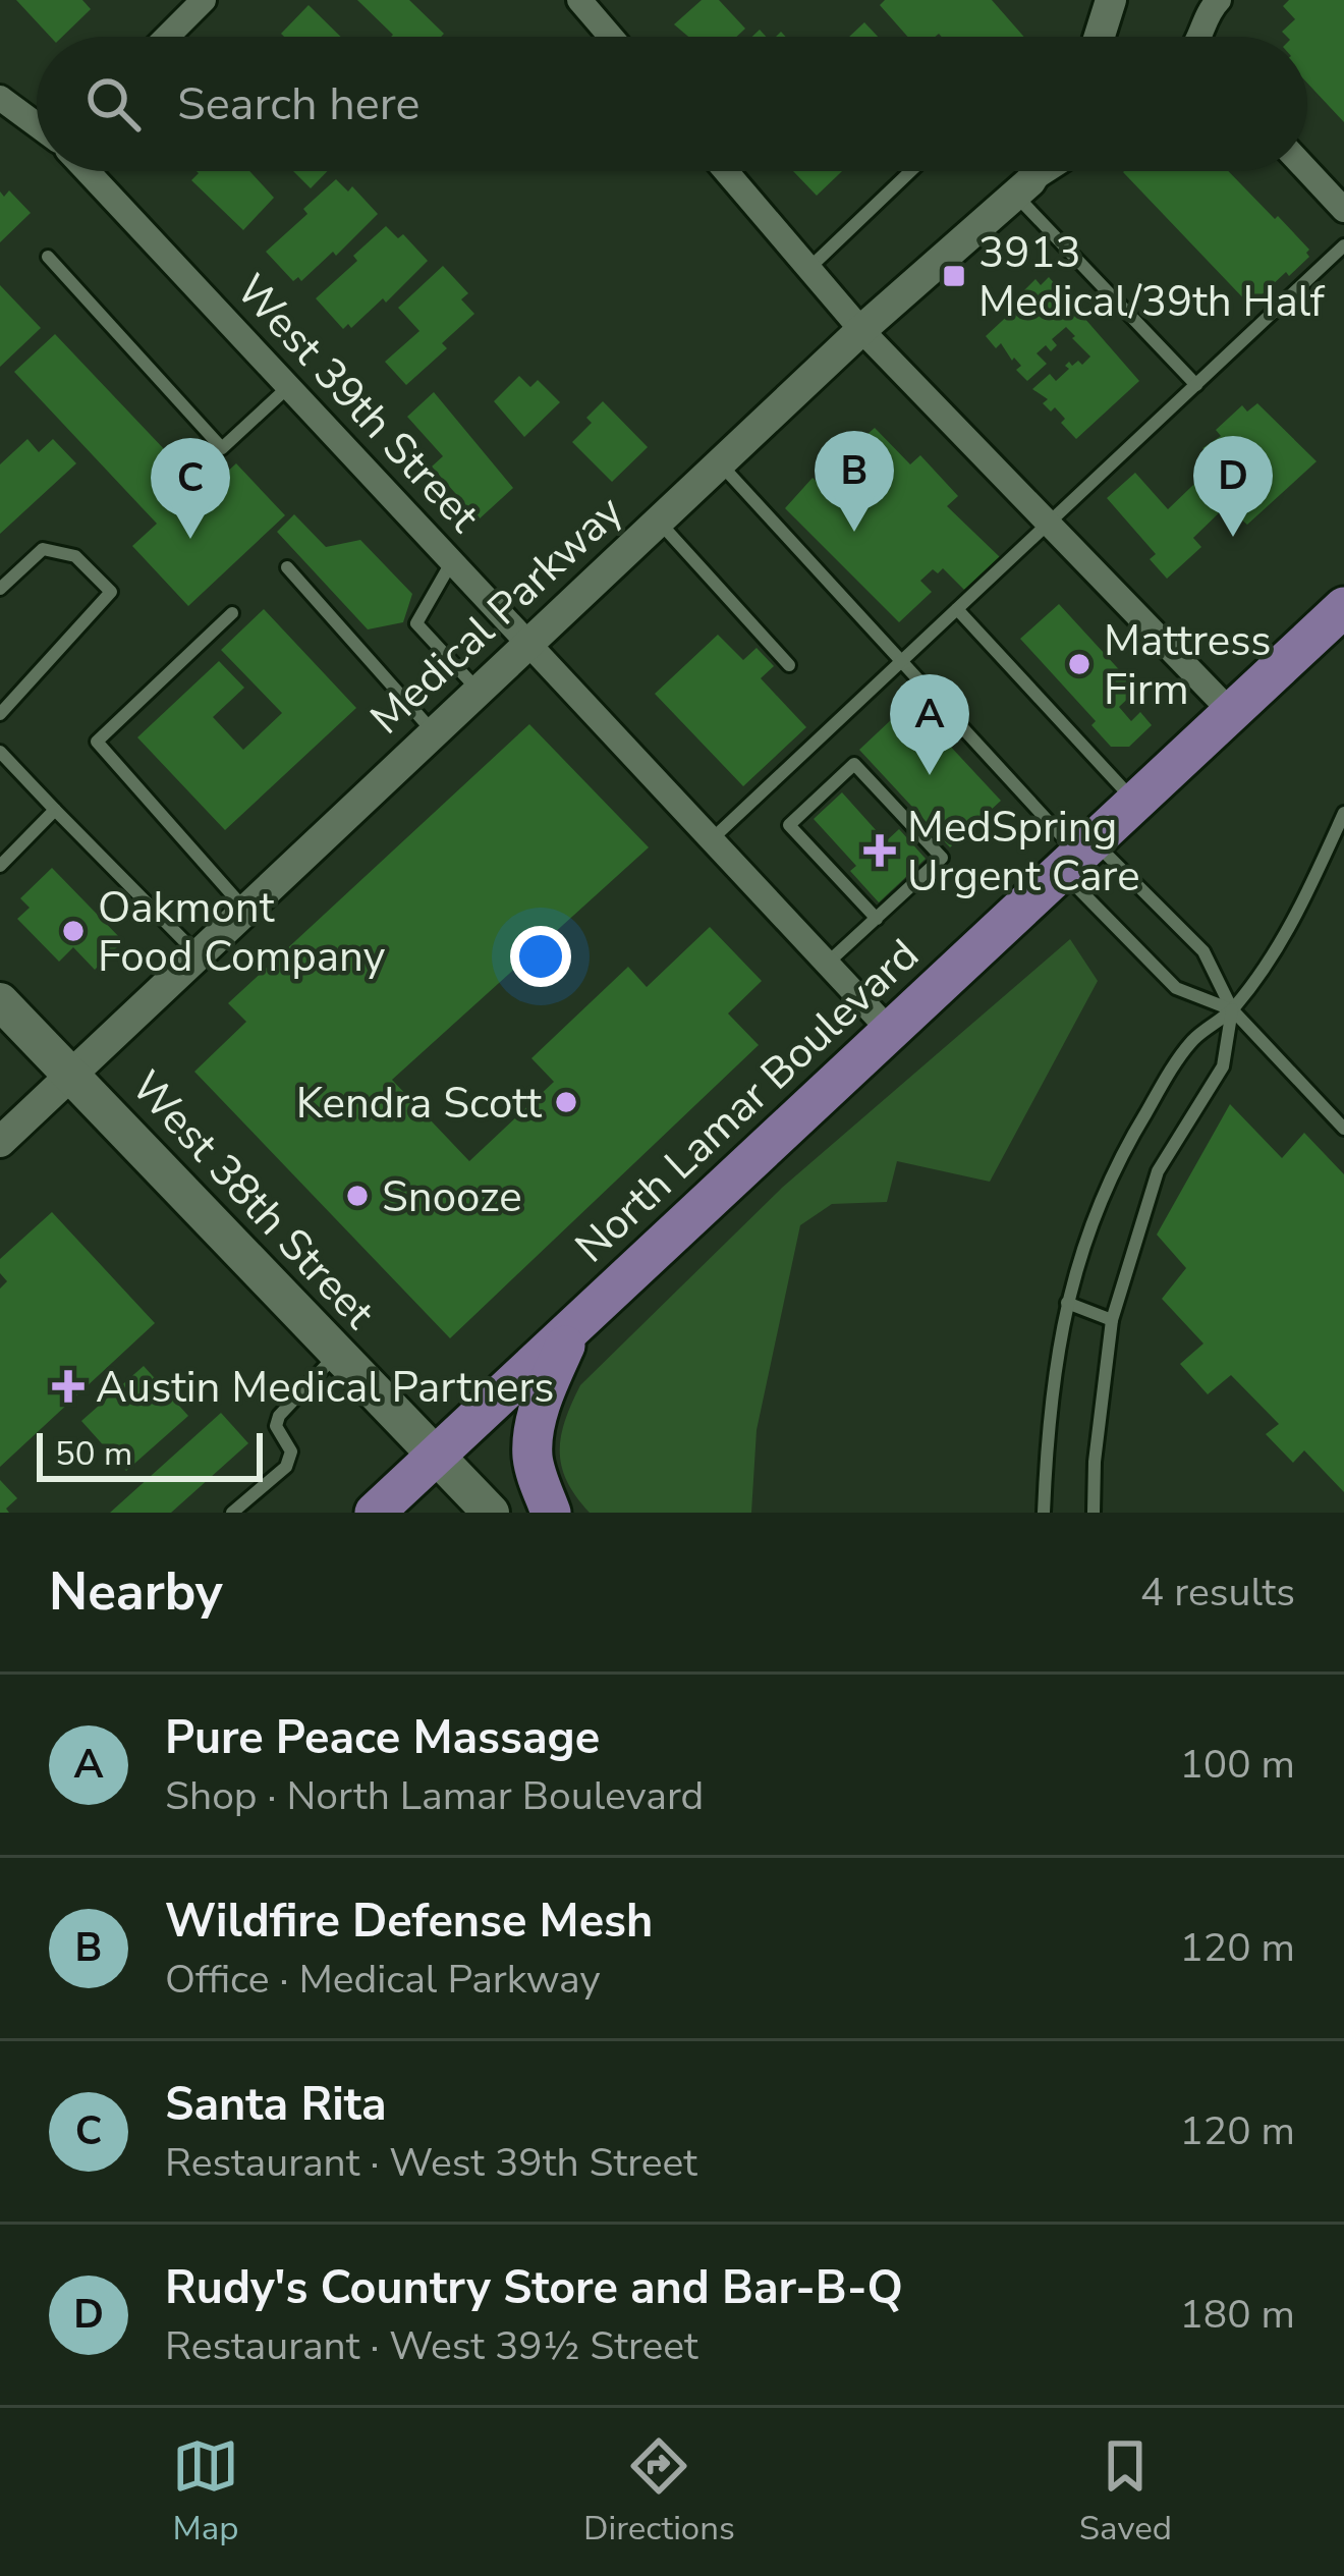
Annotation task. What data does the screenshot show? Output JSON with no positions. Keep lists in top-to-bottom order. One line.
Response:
{"streets":{"main road":["North Lamar Boulevard","West 38th Street"],"street":["West 39th Street","Medical Parkway"]},"crossings":[["West 39th Street","Medical Parkway"],["West 39th Street","North Lamar Boulevard"],["Medical Parkway","West 38th Street"],["North Lamar Boulevard","West 38th Street"]],"places":{"transit":["3913 Medical/39th Half"],"other":["Mattress Firm","Oakmont Food Company","Kendra Scott","Snooze"],"health":["MedSpring Urgent Care","Austin Medical Partners"]},"scale_bar":"50 m","page":{"search":"Search here","pins":["B","D","C","A"],"scale":"50 m","heading":["Nearby","4 results"],"list":[{"mark":"A","name":"Pure Peace Massage","note":"Shop · North Lamar Boulevard","value":"100 m"},{"mark":"B","name":"Wildfire Defense Mesh","note":"Office · Medical Parkway","value":"120 m"},{"mark":"C","name":"Santa Rita","note":"Restaurant · West 39th Street","value":"120 m"},{"mark":"D","name":"Rudy's Country Store and Bar-B-Q","note":"Restaurant · West 39½ Street","value":"180 m"}],"nav":["Map","Directions","Saved"]}}
